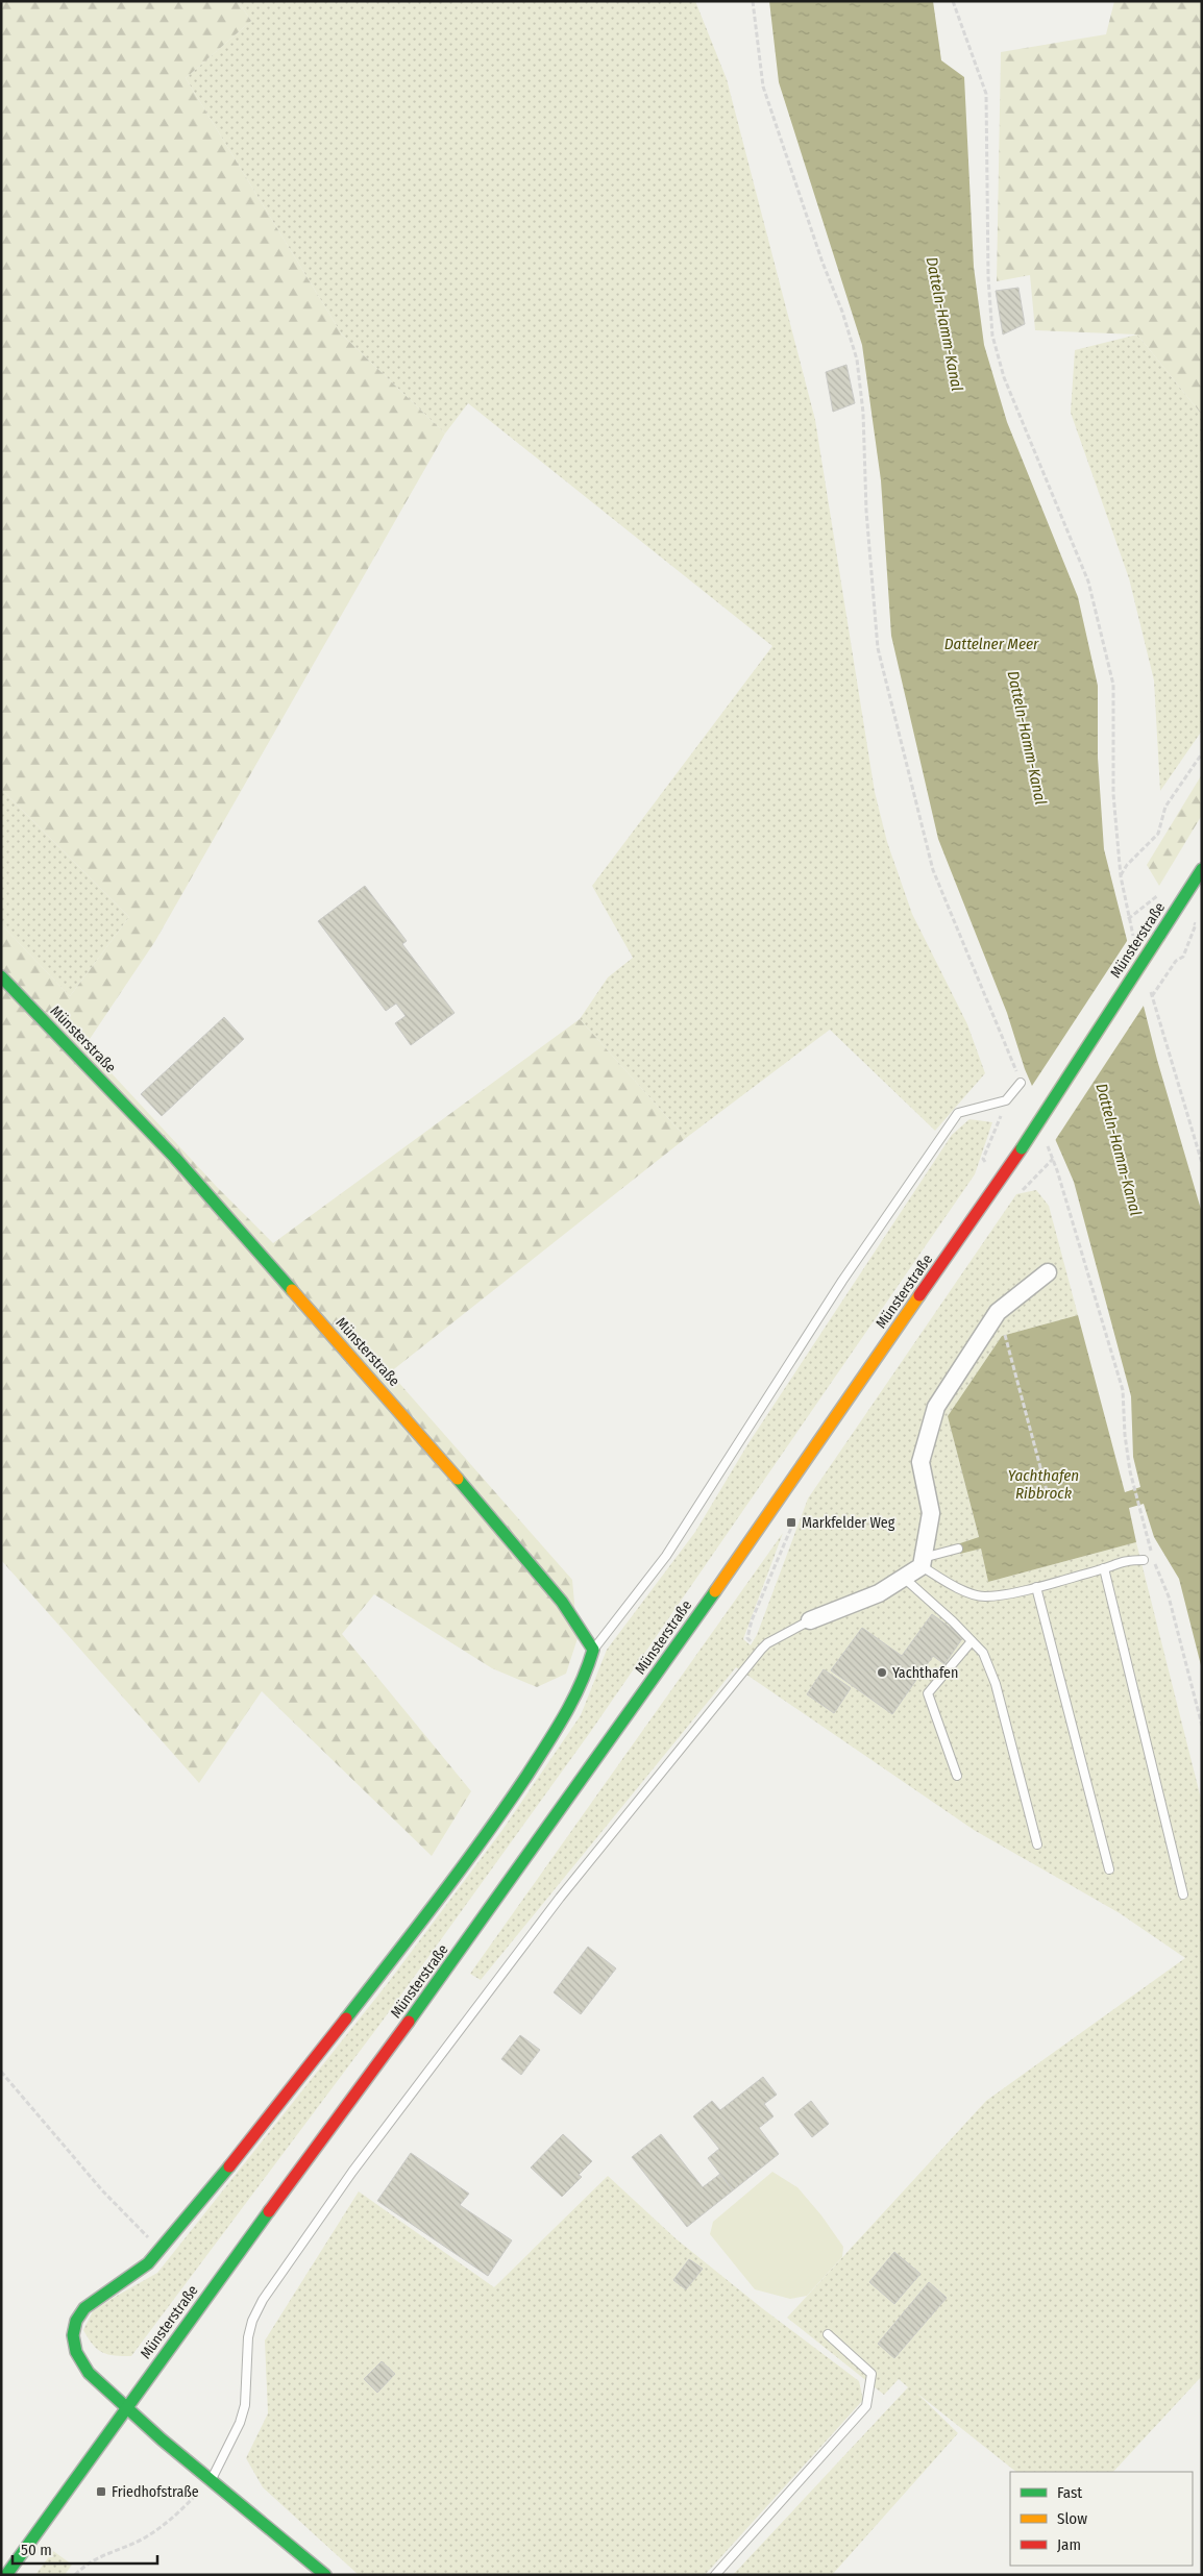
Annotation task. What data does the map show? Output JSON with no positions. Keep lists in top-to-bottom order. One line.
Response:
{"streets":{"street":["Münsterstraße"]},"water":["Datteln-Hamm-Kanal","Dattelner Meer","Yachthafen Ribbrock"],"places":{"transit":["Markfelder Weg","Friedhofstraße"],"other":["Yachthafen"]},"legend":["Fast","Slow","Jam"],"scale_bar":"50 m"}
